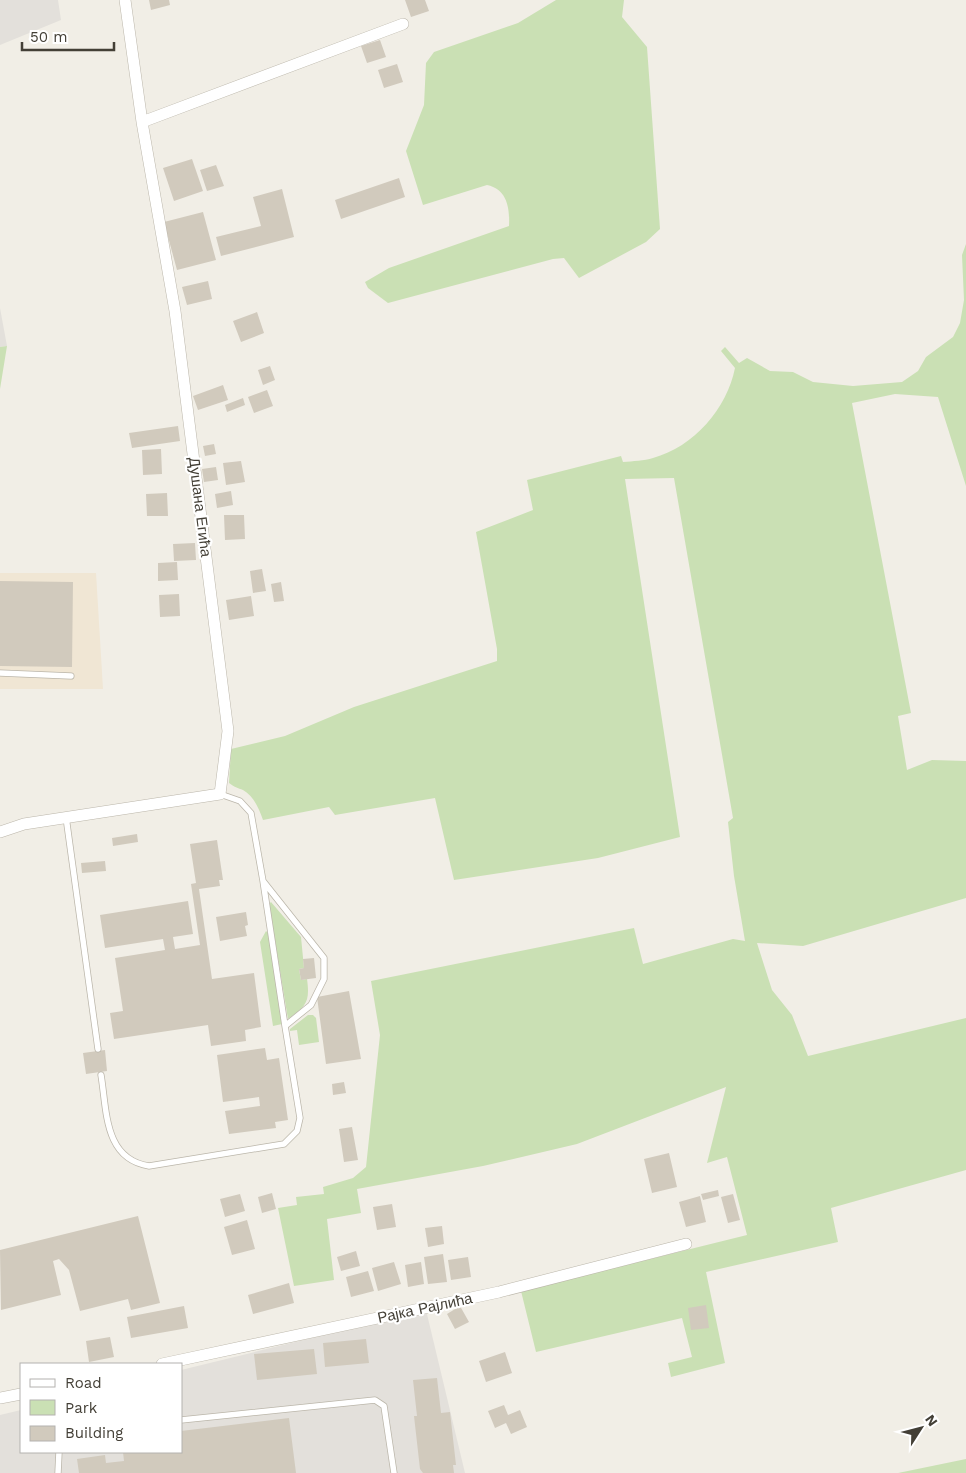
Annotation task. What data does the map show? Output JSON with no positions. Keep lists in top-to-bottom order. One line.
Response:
{"streets":{"street":["Душана Егића","Рајка Рајлића"]},"legend":["Road","Park","Building"],"scale_bar":"50 m","north":"top right"}
